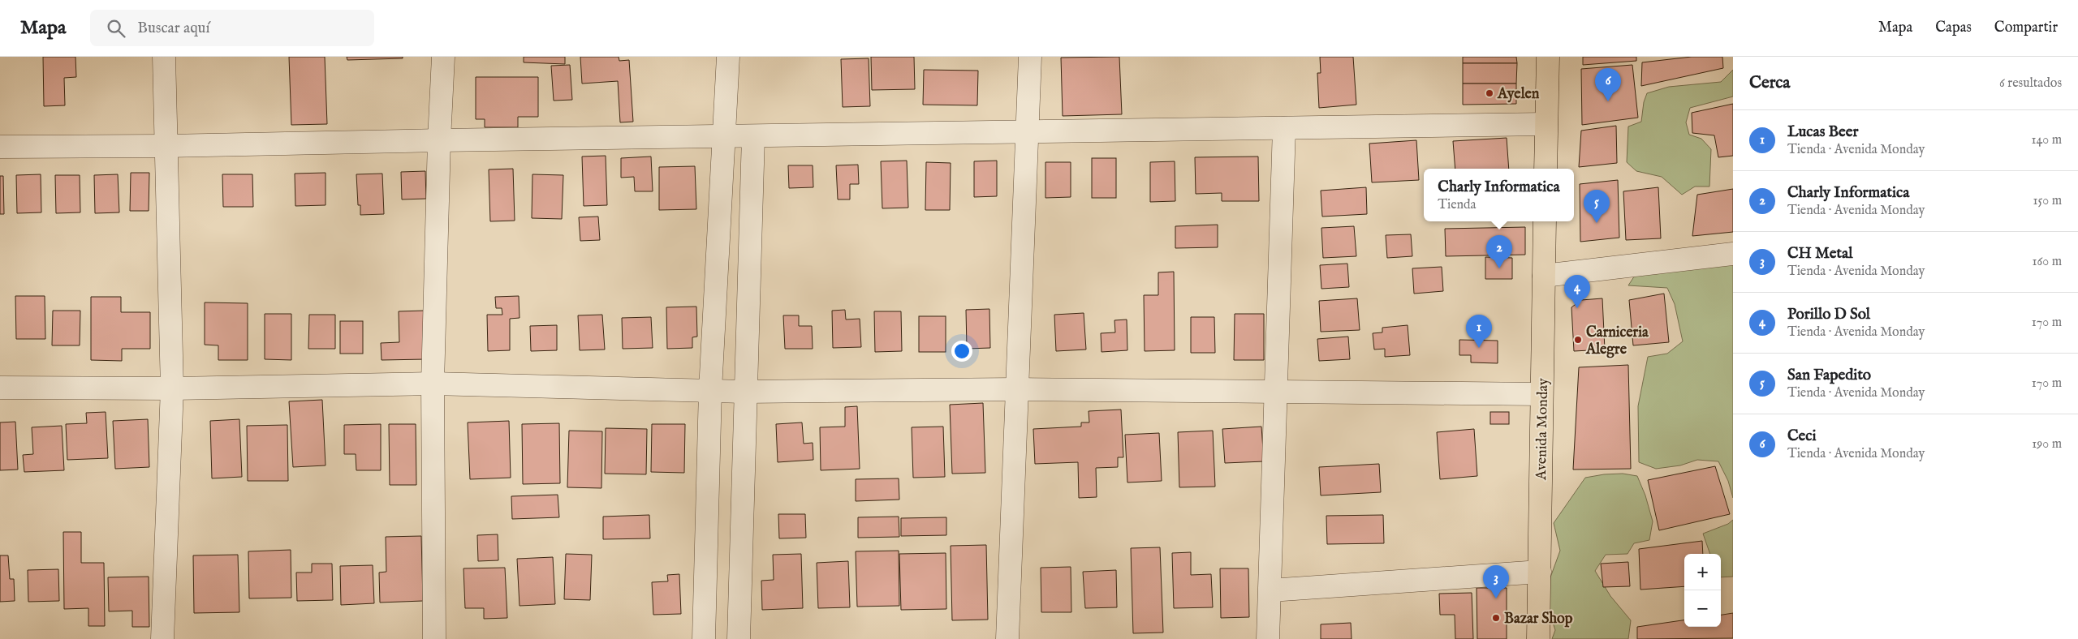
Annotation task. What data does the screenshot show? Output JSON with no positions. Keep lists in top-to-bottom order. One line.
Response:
{"streets":{"main road":["Avenida Monday"]},"places":["Ayelen","Carniceria Alegre","Bazar Shop"],"page":{"header":"Mapa","search":"Buscar aquí","nav":["Mapa","Capas","Compartir"],"heading":["Cerca","6 resultados"],"pins":["6","5","2","4","1","3"],"list":[{"mark":"1","name":"Lucas Beer","note":"Tienda · Avenida Monday","value":"140 m"},{"mark":"2","name":"Charly Informatica","note":"Tienda · Avenida Monday","value":"150 m"},{"mark":"3","name":"CH Metal","note":"Tienda · Avenida Monday","value":"160 m"},{"mark":"4","name":"Porillo D Sol","note":"Tienda · Avenida Monday","value":"170 m"},{"mark":"5","name":"San Fapedito","note":"Tienda · Avenida Monday","value":"170 m"},{"mark":"6","name":"Ceci","note":"Tienda · Avenida Monday","value":"190 m"}],"popup":["Charly Informatica","Tienda"],"map_buttons":["+","−"]}}
